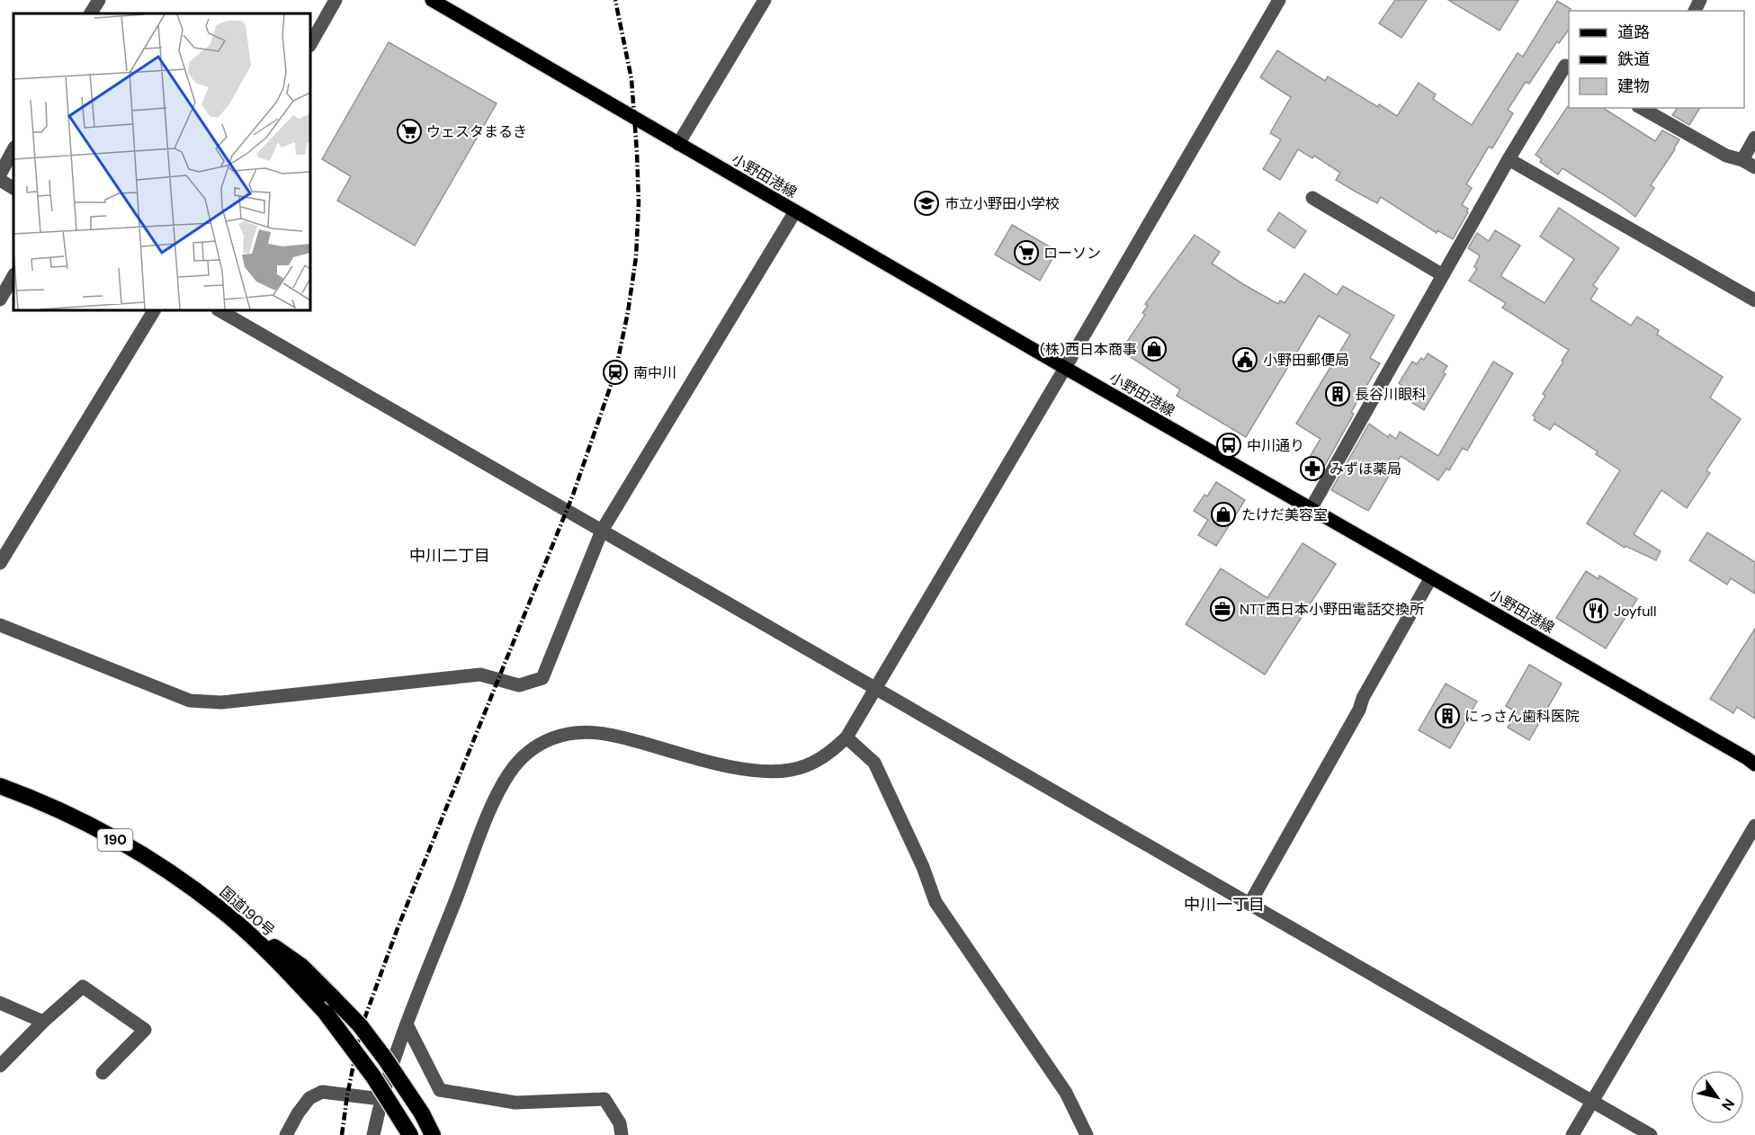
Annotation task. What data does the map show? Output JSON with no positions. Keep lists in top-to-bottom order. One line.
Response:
{"streets":{"highway":["190","国道190号"],"main road":["小野田港線"]},"districts":["中川二丁目","中川一丁目"],"places":{"supermarket":["ウェスタまるき","ローソン"],"school or university":["市立小野田小学校"],"shop":["(株)西日本商事","たけだ美容室"],"public building":["小野田郵便局"],"station":["南中川"],"building":["長谷川眼科","にっさん歯科医院"],"bus stop":["中川通り"],"pharmacy":["みずほ薬局"],"office":["NTT西日本小野田電話交換所"],"restaurant":["Joyfull"]},"legend":["道路","鉄道","建物"],"north":"bottom right"}
